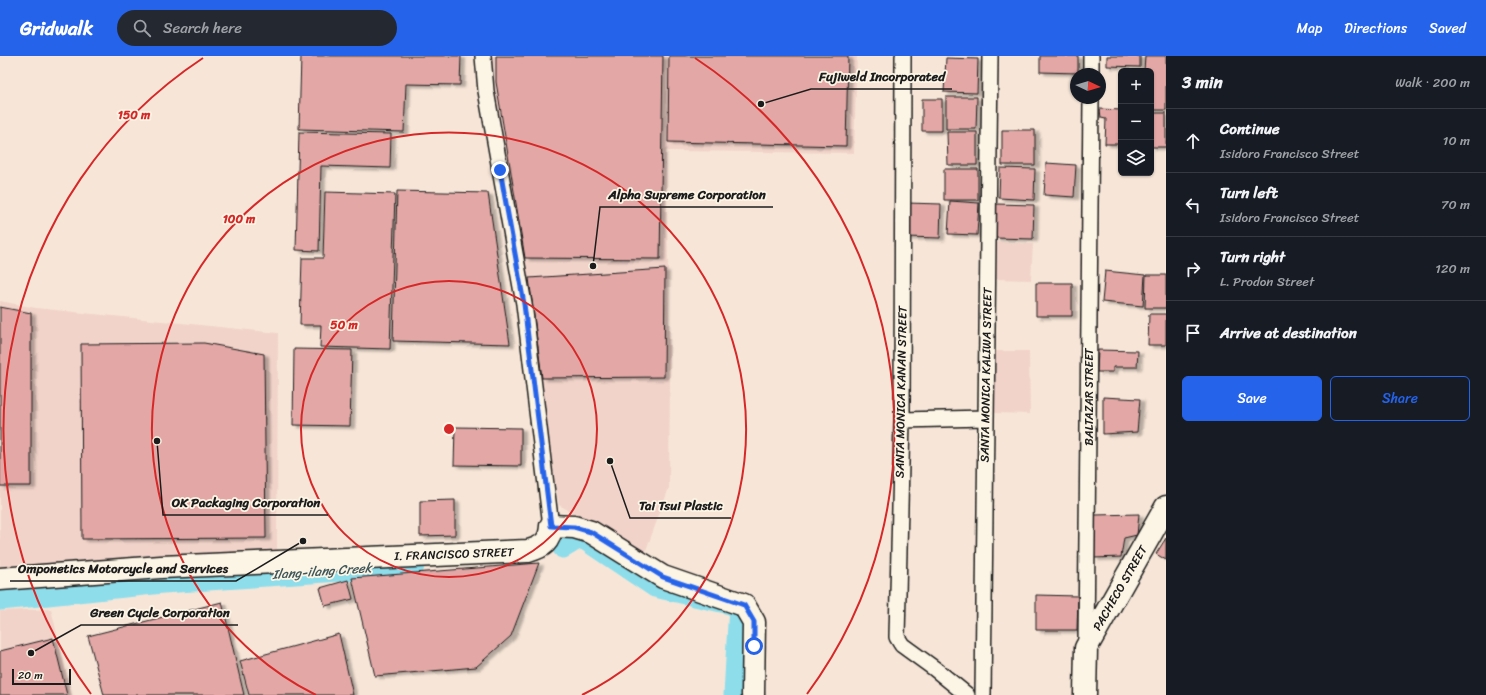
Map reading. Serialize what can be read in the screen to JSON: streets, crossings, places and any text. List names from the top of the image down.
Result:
{
  "streets": {
    "street": [
      "SANTA MONICA KALIWA STREET",
      "SANTA MONICA KANAN STREET",
      "BALTAZAR STREET",
      "I. FRANCISCO STREET",
      "PACHECO STREET"
    ]
  },
  "crossings": [
    ["BALTAZAR STREET", "PACHECO STREET"]
  ],
  "water": ["Ilang-ilang Creek"],
  "places": [
    "Fujiweld Incorporated",
    "Alpha Supreme Corporation",
    "OK Packaging Corporation",
    "Tai Tsui Plastic",
    "Omponetics Motorcycle and Services",
    "Green Cycle Corporation"
  ],
  "scale_bar": "20 m",
  "north": "right",
  "page": {
    "header": "Gridwalk",
    "search": "Search here",
    "nav": ["Map", "Directions", "Saved"],
    "heading": ["3 min", "Walk · 200 m"],
    "map_buttons": ["+", "−"],
    "list": [
      ["Continue", "Isidoro Francisco Street", "10 m"],
      ["Turn left", "Isidoro Francisco Street", "70 m"],
      ["Turn right", "L. Prodon Street", "120 m"],
      "Arrive at destination"
    ],
    "buttons": ["Save", "Share"],
    "scale": "20 m"
  },
  "rings": ["150 m", "100 m", "50 m"]
}
